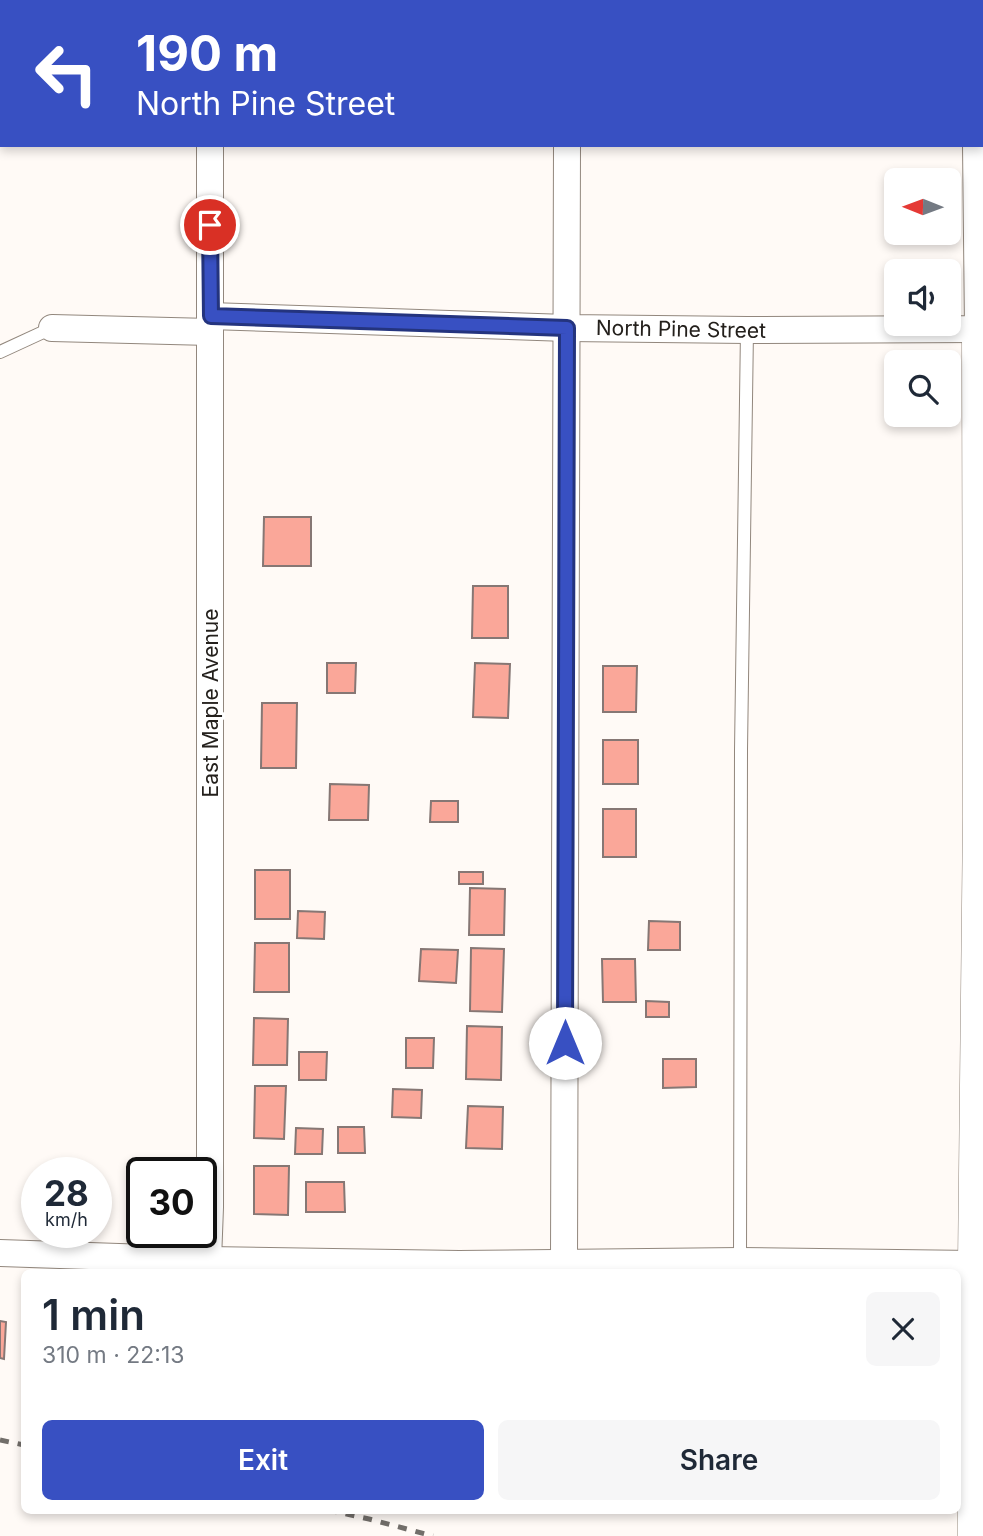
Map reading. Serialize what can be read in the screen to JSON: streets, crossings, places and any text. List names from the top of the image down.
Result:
{
  "streets": {
    "street": ["North Pine Street", "East Maple Avenue"]
  },
  "crossings": [
    ["North Pine Street", "East Maple Avenue"]
  ],
  "north": "left",
  "page": {
    "turn": ["190 m", "North Pine Street"],
    "speed": "28 km/h",
    "limit": "30",
    "heading": ["1 min", "310 m · 22:13"],
    "buttons": ["Exit", "Share"]
  }
}
